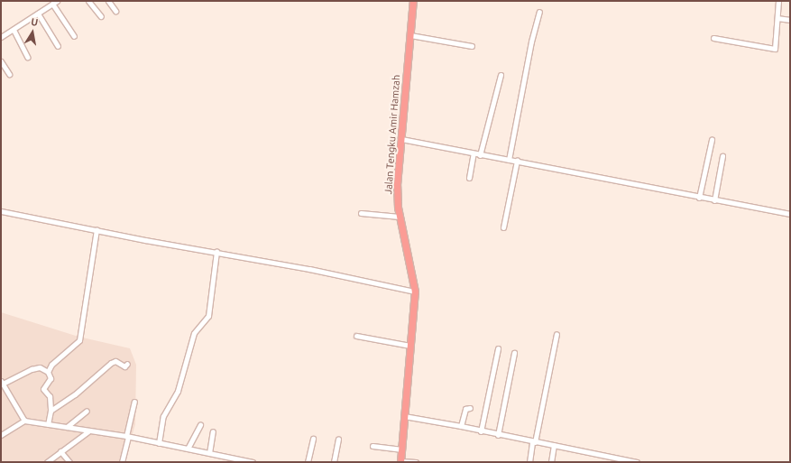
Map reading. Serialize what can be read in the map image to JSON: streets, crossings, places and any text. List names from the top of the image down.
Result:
{
  "streets": {
    "highway": ["Jalan Tengku Amir Hamzah"]
  },
  "north": "top"
}
